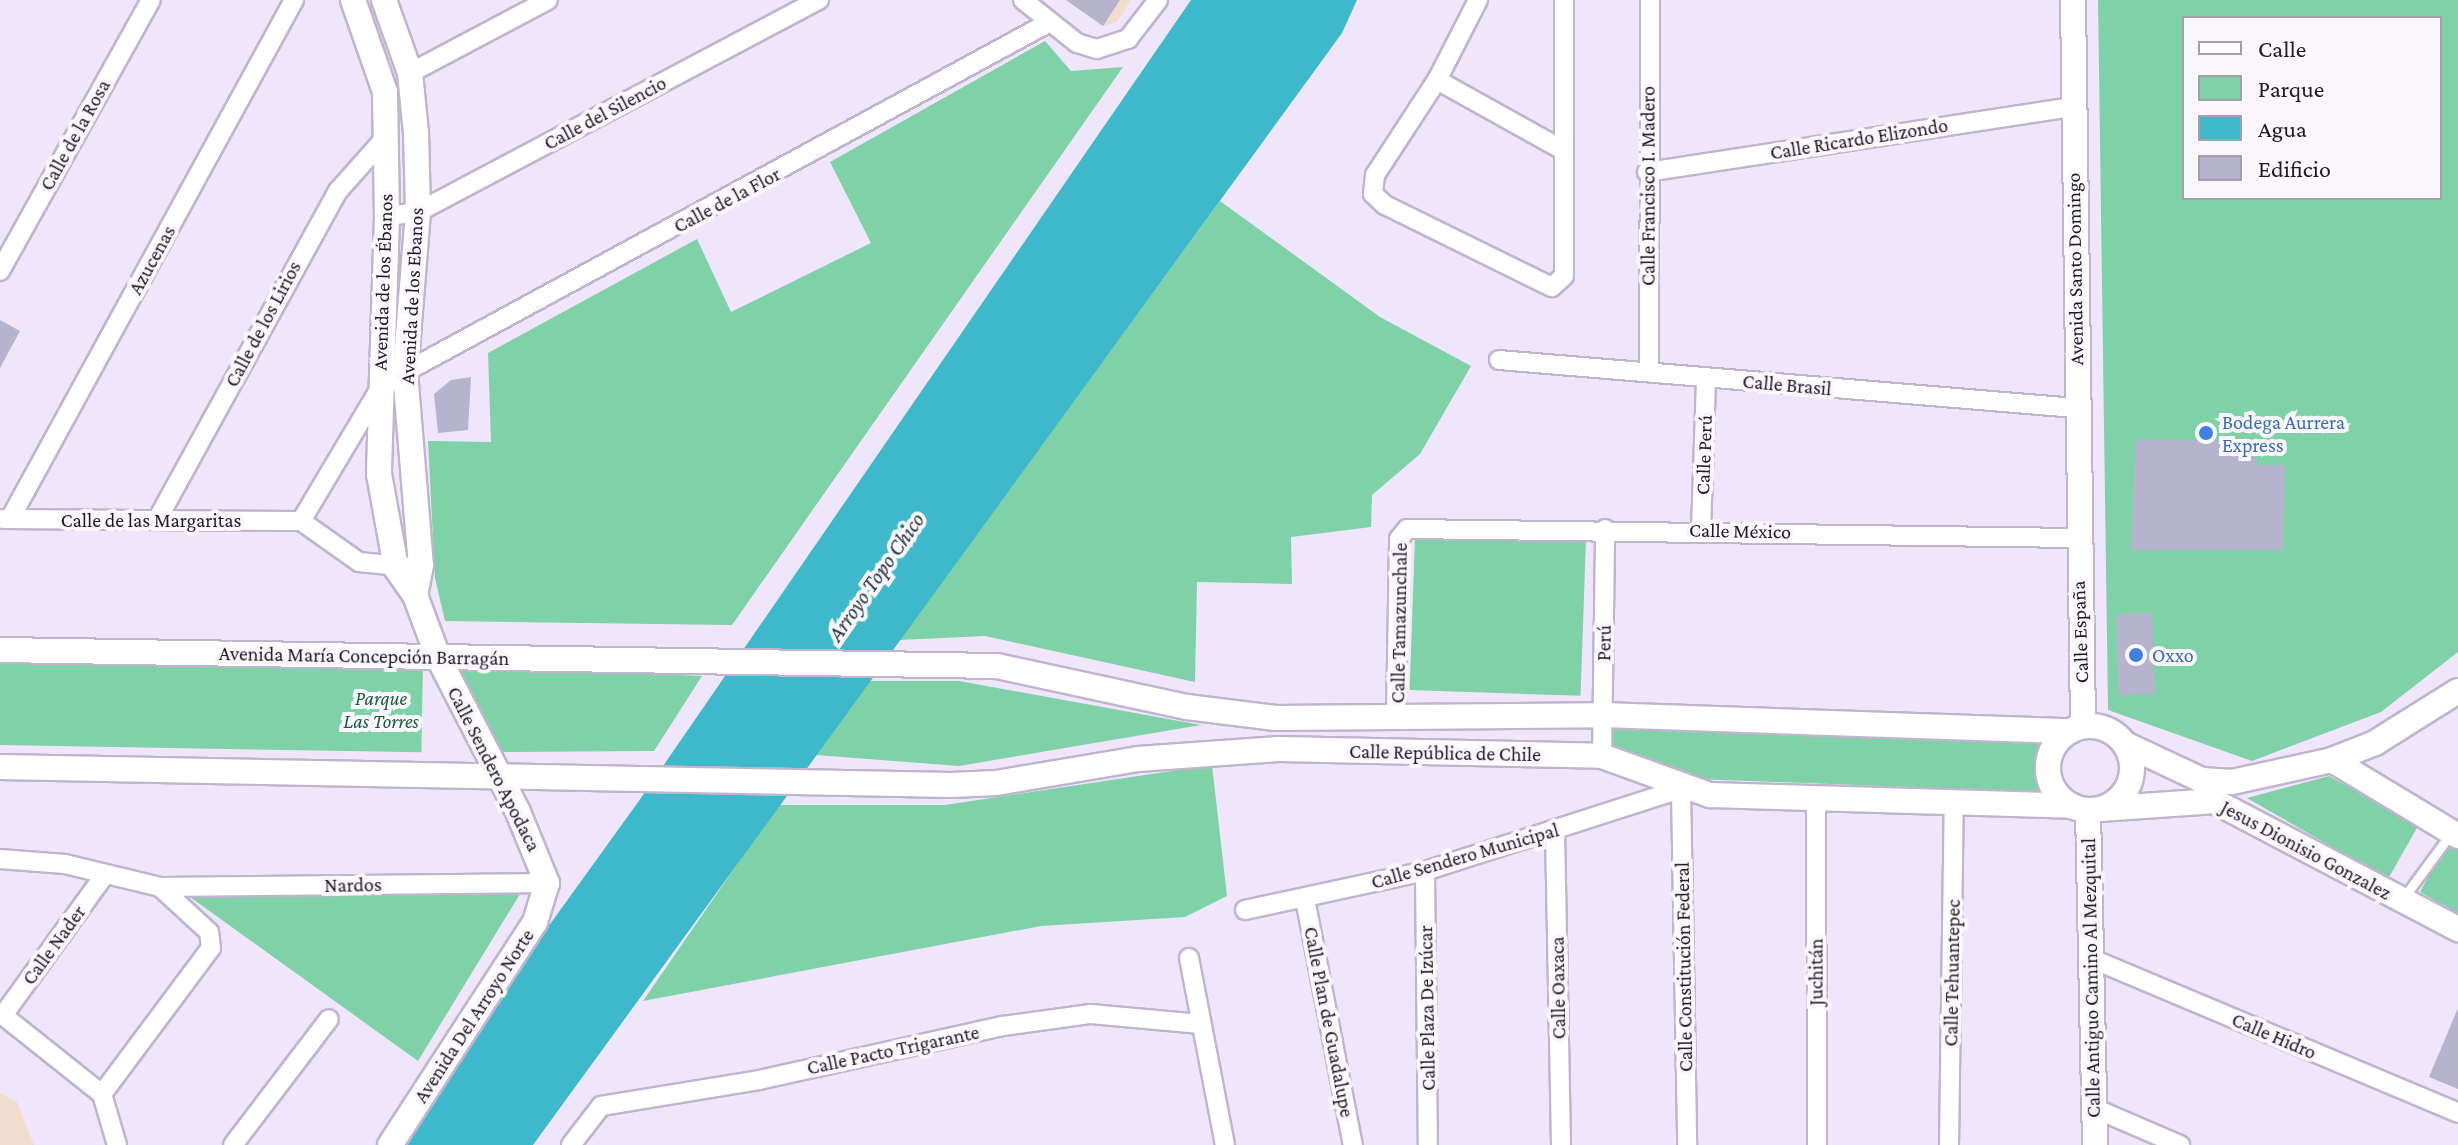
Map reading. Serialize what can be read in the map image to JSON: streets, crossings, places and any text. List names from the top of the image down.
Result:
{
  "streets": {
    "street": [
      "Calle del Silencio",
      "Calle de la Rosa",
      "Calle Ricardo Elizondo",
      "Calle Francisco I. Madero",
      "Calle de la Flor",
      "Azucenas",
      "Avenida Santo Domingo",
      "Avenida de los Ébanos",
      "Avenida de los Ebanos",
      "Calle de los Lirios",
      "Calle Brasil",
      "Calle Perú",
      "Calle de las Margaritas",
      "Calle México",
      "Calle Tamazunchale",
      "Calle España",
      "Perú",
      "Avenida María Concepción Barragán",
      "Calle República de Chile",
      "Calle Sendero Apodaca",
      "Jesus Dionisio Gonzalez",
      "Calle Sendero Municipal",
      "Nardos",
      "Calle Nader",
      "Calle Constitución Federal",
      "Juchitán",
      "Calle Tehuantepec",
      "Calle Antiguo Camino Al Mezquital",
      "Calle Oaxaca",
      "Calle Plaza De Izúcar",
      "Avenida Del Arroyo Norte",
      "Calle Plan de Guadalupe",
      "Calle Hidro",
      "Calle Pacto Trigarante"
    ]
  },
  "crossings": [
    ["Calle del Silencio", "Avenida de los Ébanos"],
    ["Calle del Silencio", "Avenida de los Ebanos"],
    ["Calle Ricardo Elizondo", "Calle Francisco I. Madero"],
    ["Calle Ricardo Elizondo", "Avenida Santo Domingo"],
    ["Calle Francisco I. Madero", "Calle Brasil"],
    ["Calle de la Flor", "Avenida de los Ebanos"],
    ["Azucenas", "Calle de las Margaritas"],
    ["Avenida Santo Domingo", "Calle Brasil"],
    ["Avenida Santo Domingo", "Calle México"],
    ["Avenida Santo Domingo", "Calle España"],
    ["Avenida de los Ébanos", "Avenida de los Ebanos"],
    ["Avenida de los Ébanos", "Calle de los Lirios"],
    ["Calle de los Lirios", "Calle de las Margaritas"],
    ["Calle Brasil", "Calle Perú"],
    ["Calle Perú", "Calle México"],
    ["Calle México", "Calle Tamazunchale"],
    ["Calle México", "Calle España"],
    ["Calle México", "Perú"],
    ["Calle Tamazunchale", "Calle República de Chile"],
    ["Calle España", "Calle República de Chile"],
    ["Calle España", "Jesus Dionisio Gonzalez"],
    ["Calle España", "Calle Antiguo Camino Al Mezquital"],
    ["Perú", "Calle República de Chile"],
    ["Avenida María Concepción Barragán", "Calle República de Chile"],
    ["Avenida María Concepción Barragán", "Calle Sendero Apodaca"],
    ["Calle República de Chile", "Calle Sendero Apodaca"],
    ["Calle República de Chile", "Jesus Dionisio Gonzalez"],
    ["Calle República de Chile", "Calle Sendero Municipal"],
    ["Calle República de Chile", "Calle Constitución Federal"],
    ["Calle República de Chile", "Juchitán"],
    ["Calle República de Chile", "Calle Tehuantepec"],
    ["Calle República de Chile", "Calle Antiguo Camino Al Mezquital"],
    ["Calle Sendero Apodaca", "Nardos"],
    ["Calle Sendero Apodaca", "Avenida Del Arroyo Norte"],
    ["Jesus Dionisio Gonzalez", "Calle Antiguo Camino Al Mezquital"],
    ["Calle Sendero Municipal", "Calle Constitución Federal"],
    ["Calle Sendero Municipal", "Calle Oaxaca"],
    ["Calle Sendero Municipal", "Calle Plaza De Izúcar"],
    ["Calle Sendero Municipal", "Calle Plan de Guadalupe"],
    ["Nardos", "Calle Nader"],
    ["Nardos", "Avenida Del Arroyo Norte"],
    ["Calle Antiguo Camino Al Mezquital", "Calle Hidro"]
  ],
  "water": ["Arroyo Topo Chico"],
  "parks": ["Parque Las Torres"],
  "places": ["Bodega Aurrera Express", "Oxxo"],
  "legend": [
    "Calle",
    "Parque",
    "Agua",
    "Edificio"
  ]
}
